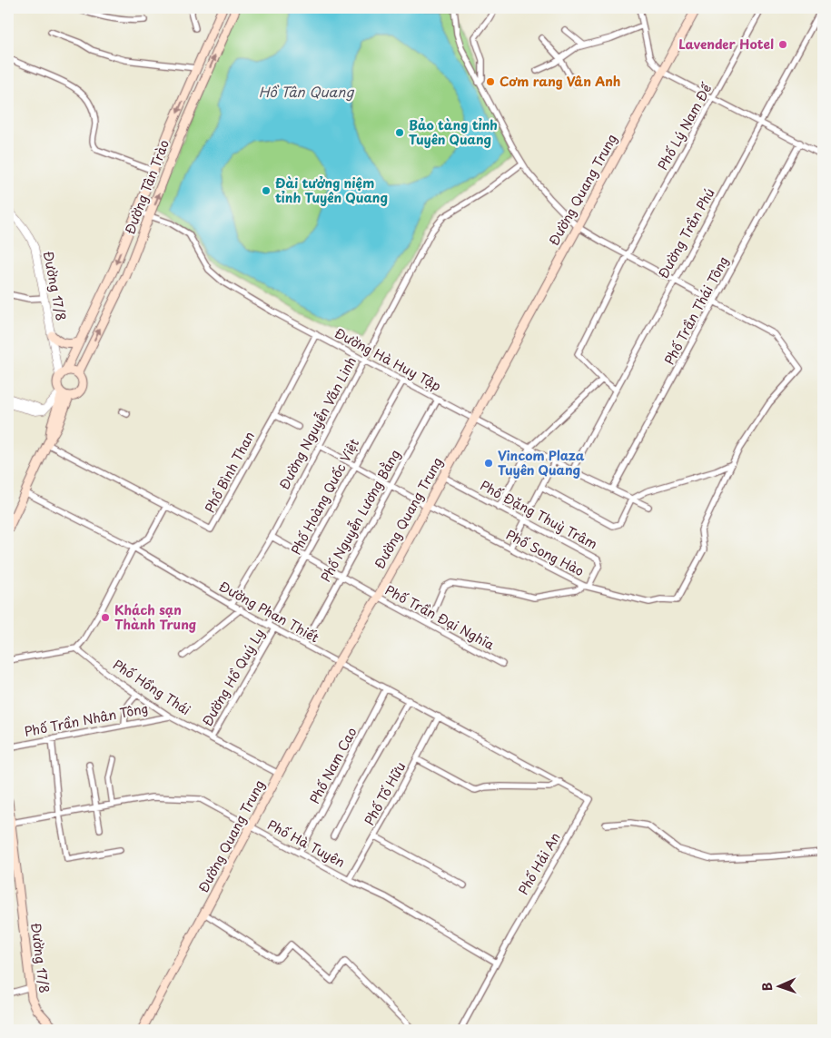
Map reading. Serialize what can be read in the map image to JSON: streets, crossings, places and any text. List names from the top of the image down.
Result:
{
  "streets": {
    "main road": ["Đường Tân Trào", "Đường Quang Trung", "Đường 17/8"],
    "street": [
      "Phố Lý Nam Đế",
      "Đường Trần Phú",
      "Phố Trần Thái Tông",
      "Đường Hà Huy Tập",
      "Đường Nguyễn Văn Linh",
      "Phố Bình Than",
      "Phố Hoàng Quốc Việt",
      "Phố Đặng Thuỳ Trâm",
      "Phố Nguyễn Lương Bằng",
      "Phố Song Hào",
      "Đường Phan Thiết",
      "Phố Trần Đại Nghĩa",
      "Đường Hồ Quý Ly",
      "Phố Hồng Thái",
      "Phố Trần Nhân Tông",
      "Phố Nam Cao",
      "Phố Tố Hữu",
      "Phố Hà Tuyên",
      "Phố Hải An"
    ]
  },
  "crossings": [
    ["Đường Tân Trào", "Đường 17/8"],
    ["Đường Tân Trào", "Đường Hà Huy Tập"],
    ["Đường Quang Trung", "Đường Hà Huy Tập"],
    ["Đường Quang Trung", "Phố Đặng Thuỳ Trâm"],
    ["Đường Quang Trung", "Phố Song Hào"],
    ["Đường Quang Trung", "Đường Phan Thiết"],
    ["Đường Quang Trung", "Phố Trần Đại Nghĩa"],
    ["Đường Quang Trung", "Phố Hồng Thái"],
    ["Đường Quang Trung", "Phố Hà Tuyên"],
    ["Đường Trần Phú", "Đường Hà Huy Tập"],
    ["Đường 17/8", "Phố Hà Tuyên"],
    ["Phố Trần Thái Tông", "Đường Hà Huy Tập"],
    ["Phố Trần Thái Tông", "Phố Song Hào"],
    ["Đường Hà Huy Tập", "Đường Nguyễn Văn Linh"],
    ["Đường Hà Huy Tập", "Phố Bình Than"],
    ["Đường Hà Huy Tập", "Phố Hoàng Quốc Việt"],
    ["Đường Hà Huy Tập", "Phố Nguyễn Lương Bằng"],
    ["Đường Nguyễn Văn Linh", "Phố Song Hào"],
    ["Đường Nguyễn Văn Linh", "Đường Phan Thiết"],
    ["Đường Nguyễn Văn Linh", "Phố Trần Đại Nghĩa"],
    ["Phố Hoàng Quốc Việt", "Phố Song Hào"],
    ["Phố Hoàng Quốc Việt", "Đường Phan Thiết"],
    ["Phố Hoàng Quốc Việt", "Phố Trần Đại Nghĩa"],
    ["Phố Đặng Thuỳ Trâm", "Phố Song Hào"],
    ["Phố Nguyễn Lương Bằng", "Phố Song Hào"],
    ["Phố Nguyễn Lương Bằng", "Đường Phan Thiết"],
    ["Phố Nguyễn Lương Bằng", "Phố Trần Đại Nghĩa"],
    ["Đường Phan Thiết", "Đường Hồ Quý Ly"],
    ["Đường Phan Thiết", "Phố Nam Cao"],
    ["Đường Phan Thiết", "Phố Tố Hữu"],
    ["Đường Phan Thiết", "Phố Hải An"],
    ["Đường Hồ Quý Ly", "Phố Hồng Thái"],
    ["Phố Hồng Thái", "Phố Trần Nhân Tông"],
    ["Phố Nam Cao", "Phố Hà Tuyên"],
    ["Phố Tố Hữu", "Phố Hà Tuyên"],
    ["Phố Hà Tuyên", "Phố Hải An"]
  ],
  "water": ["Hồ Tân Quang"],
  "places": [
    "Lavender Hotel",
    "Cơm rang Vân Anh",
    "Bảo tàng tỉnh Tuyên Quang",
    "Đài tưởng niệm tỉnh Tuyên Quang",
    "Vincom Plaza Tuyên Quang",
    "Khách sạn Thành Trung"
  ],
  "north": "left"
}
